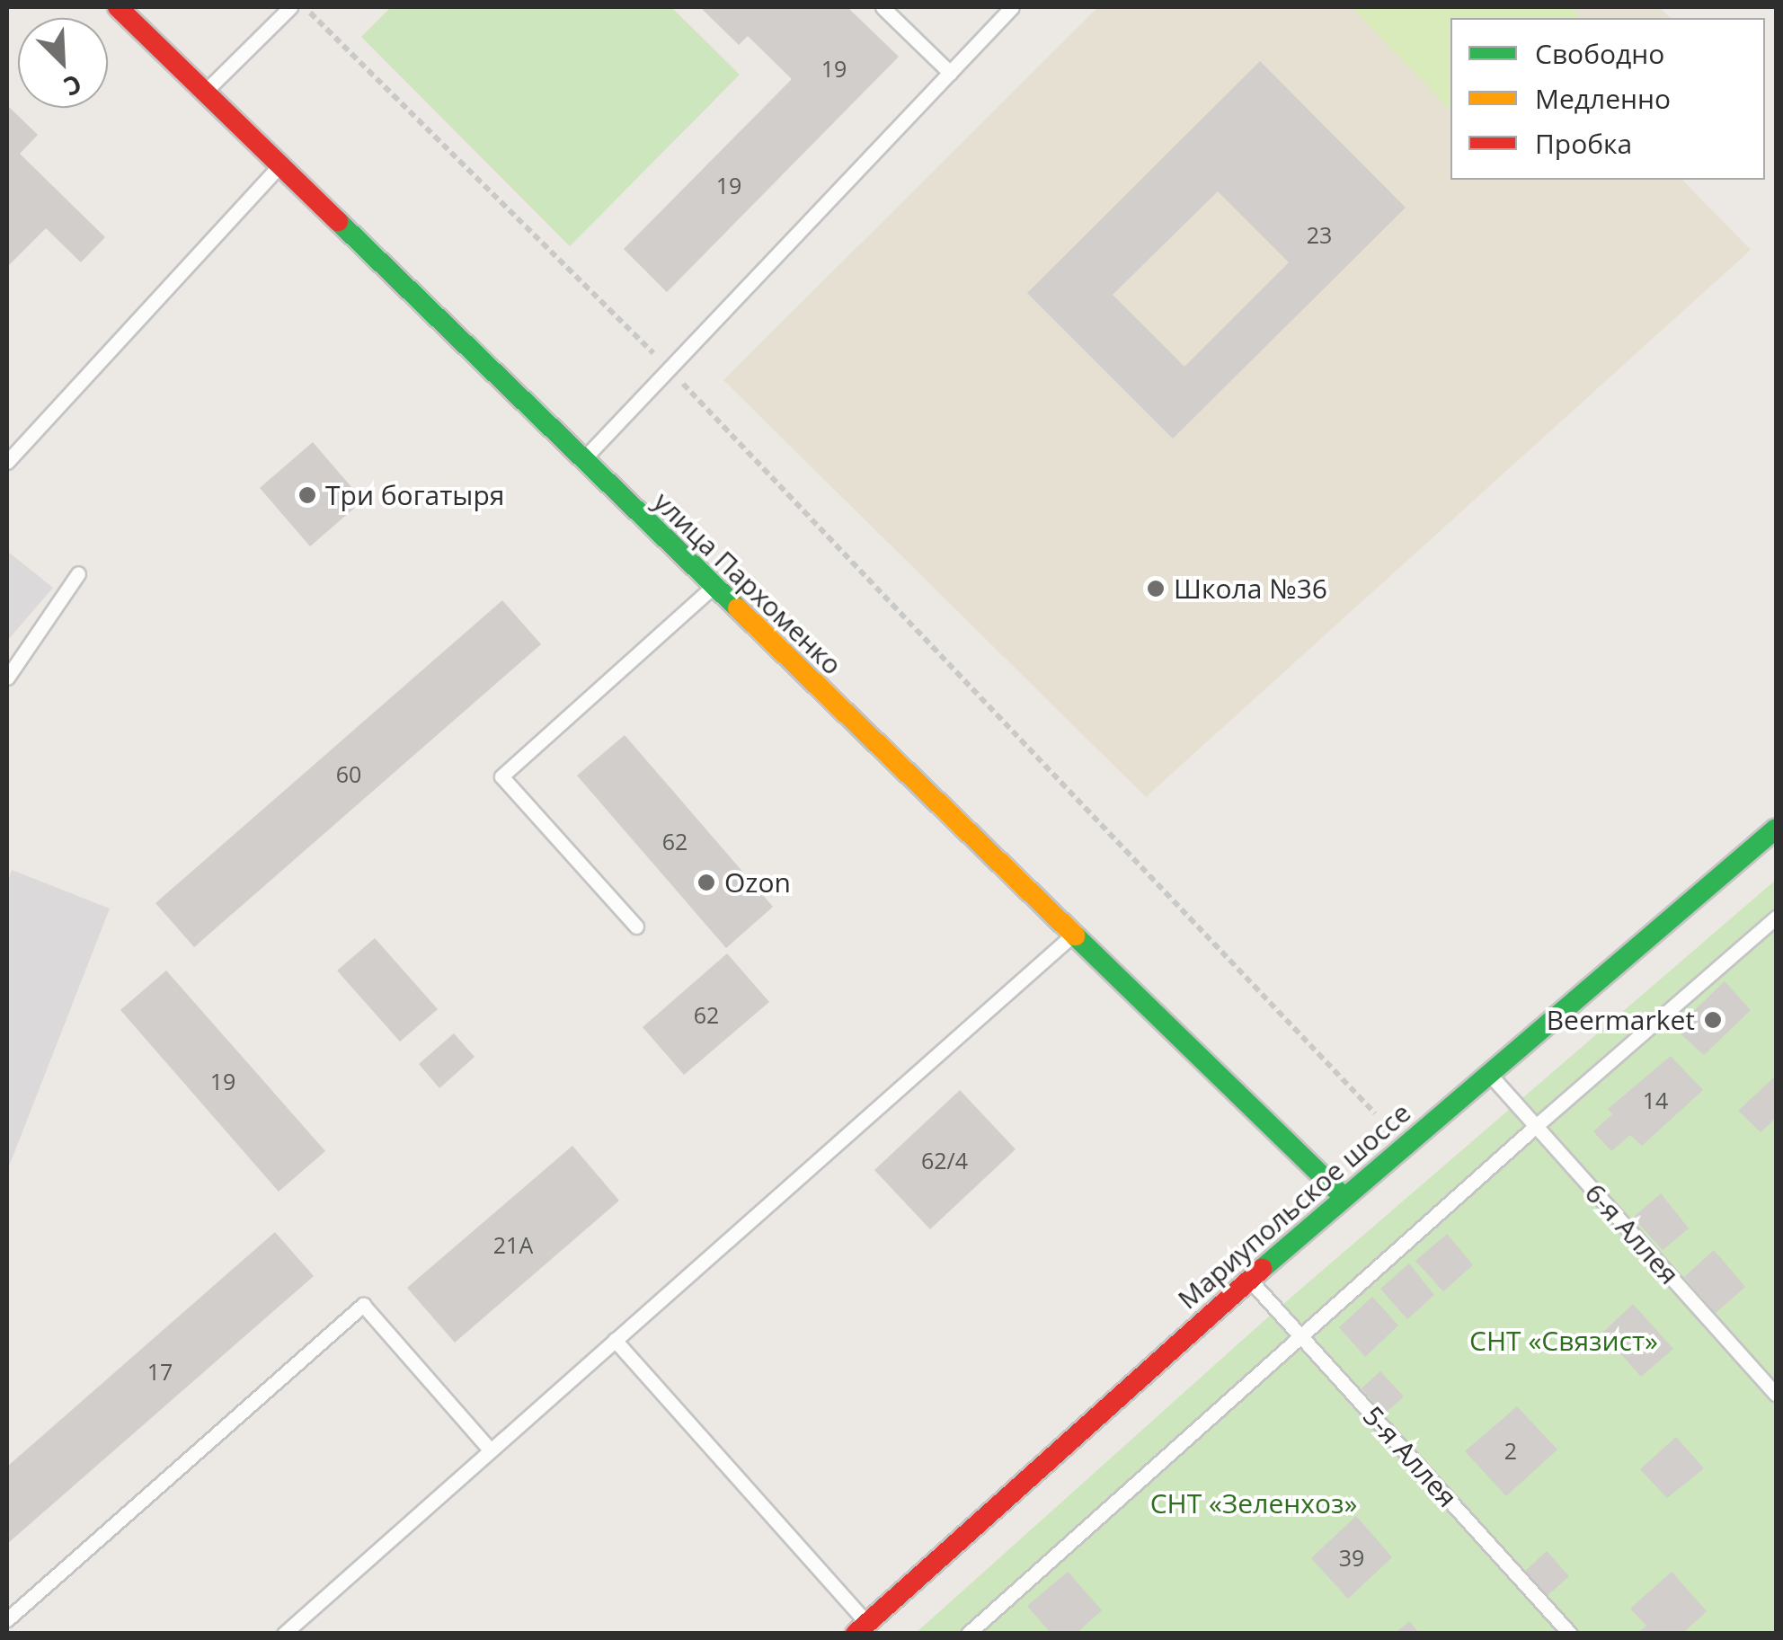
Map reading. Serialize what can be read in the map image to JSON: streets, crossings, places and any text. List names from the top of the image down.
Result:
{
  "streets": {
    "street": ["улица Пархоменко", "Мариупольское шоссе"],
    "lane": ["6-я Аллея", "5-я Аллея"]
  },
  "crossings": [
    ["улица Пархоменко", "Мариупольское шоссе"],
    ["Мариупольское шоссе", "6-я Аллея"],
    ["Мариупольское шоссе", "5-я Аллея"]
  ],
  "parks": ["СНТ «Связист»", "СНТ «Зеленхоз»"],
  "places": [
    "Три богатыря",
    "Школа №36",
    "Ozon",
    "Beermarket"
  ],
  "house_numbers": [
    "19",
    "19",
    "23",
    "60",
    "62",
    "62",
    "19",
    "14",
    "62/4",
    "21А",
    "17",
    "2",
    "39"
  ],
  "legend": ["Свободно", "Медленно", "Пробка"],
  "north": "bottom right"
}
